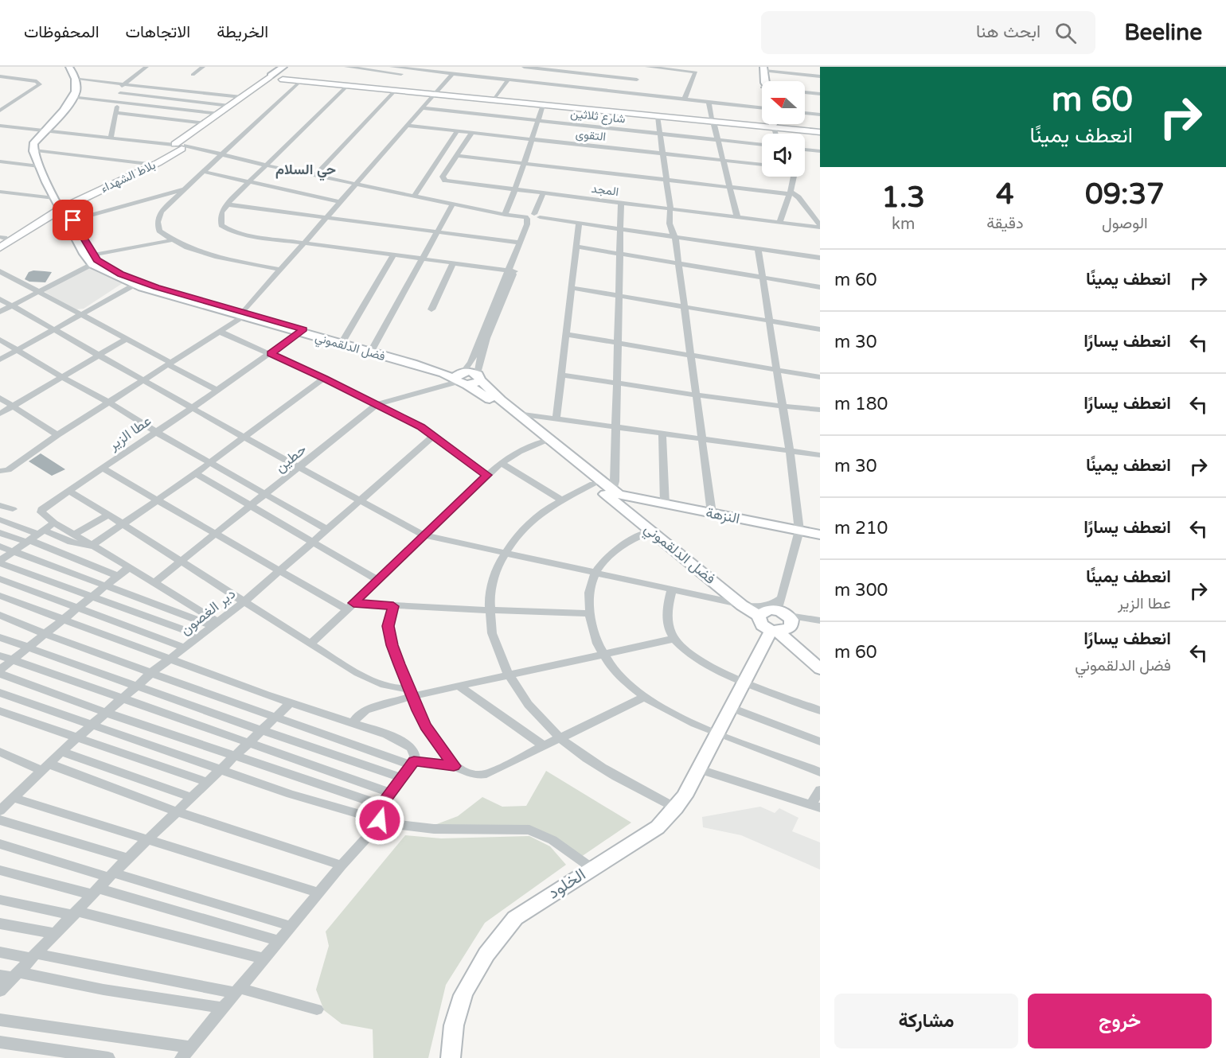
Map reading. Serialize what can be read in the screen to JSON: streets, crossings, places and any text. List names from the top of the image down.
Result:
{
  "streets": {
    "main road": [
      "بلاط الشهداء",
      "فضل الدلقموني",
      "النزهة",
      "الخلود"
    ],
    "street": [
      "شارع ثلاثين",
      "التقوى",
      "المجد",
      "عطا الزير",
      "حطين",
      "دير الغصون"
    ]
  },
  "crossings": [
    ["التقوى", "المجد"],
    ["فضل الدلقموني", "عطا الزير"],
    ["فضل الدلقموني", "حطين"],
    ["فضل الدلقموني", "النزهة"],
    ["فضل الدلقموني", "الخلود"]
  ],
  "districts": ["حي السلام"],
  "north": "left",
  "page": {
    "header": "Beeline",
    "search": "ابحث هنا",
    "nav": ["الخريطة", "الاتجاهات", "المحفوظات"],
    "turn": ["60 m", "انعطف يمينًا"],
    "eta": [
      "09:37",
      "الوصول",
      "4",
      "دقيقة",
      "1.3",
      "km"
    ],
    "list": [
      {
        "name": "انعطف يمينًا",
        "value": "60 m"
      },
      {
        "name": "انعطف يسارًا",
        "value": "30 m"
      },
      {
        "name": "انعطف يسارًا",
        "value": "180 m"
      },
      {
        "name": "انعطف يمينًا",
        "value": "30 m"
      },
      {
        "name": "انعطف يسارًا",
        "value": "210 m"
      },
      {
        "name": "انعطف يمينًا",
        "note": "عطا الزير",
        "value": "300 m"
      },
      {
        "name": "انعطف يسارًا",
        "note": "فضل الدلقموني",
        "value": "60 m"
      }
    ],
    "buttons": ["خروج", "مشاركة"]
  }
}
